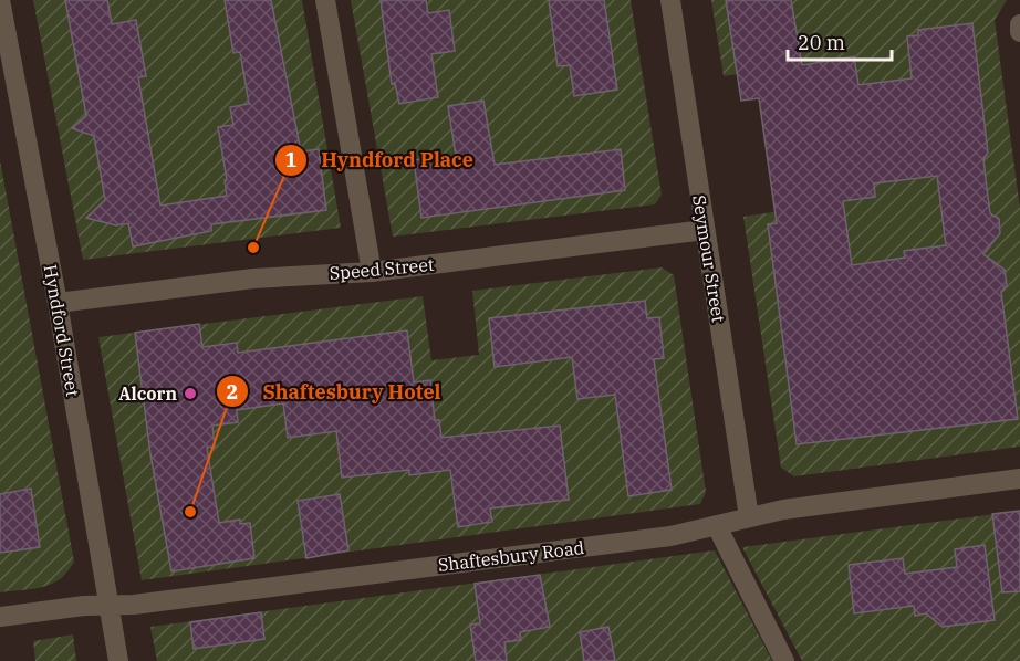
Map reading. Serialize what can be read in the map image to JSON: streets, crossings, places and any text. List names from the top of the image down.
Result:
{
  "streets": {
    "street": [
      "Seymour Street",
      "Speed Street",
      "Hyndford Street",
      "Shaftesbury Road"
    ]
  },
  "crossings": [
    ["Seymour Street", "Speed Street"],
    ["Seymour Street", "Shaftesbury Road"],
    ["Speed Street", "Hyndford Street"],
    ["Hyndford Street", "Shaftesbury Road"]
  ],
  "places": ["Hyndford Place", "Alcorn", "Shaftesbury Hotel"],
  "scale_bar": "20 m"
}
